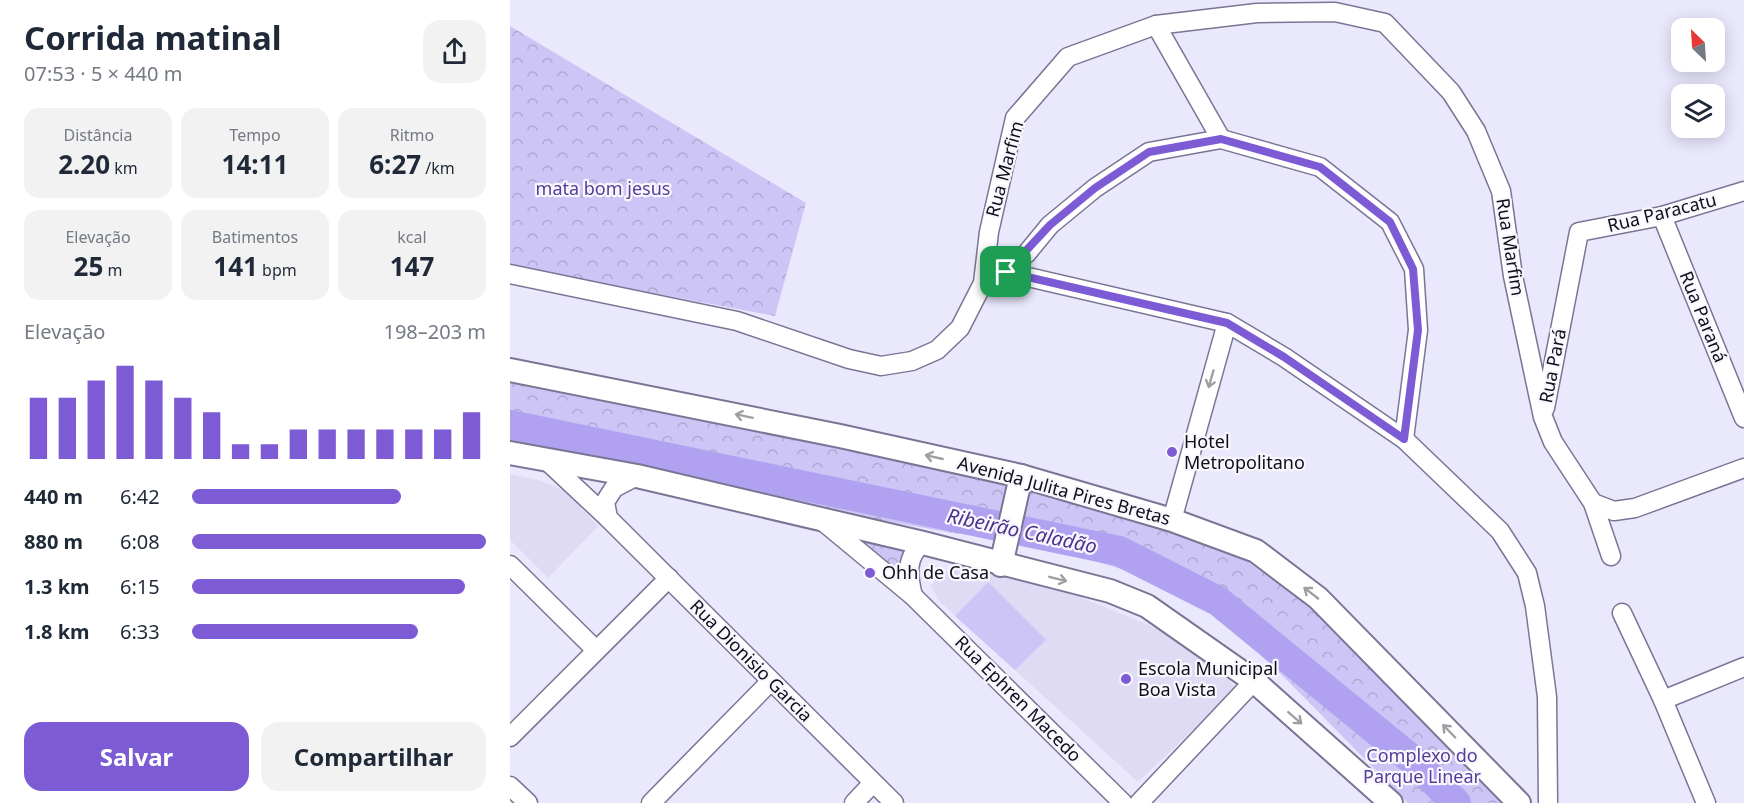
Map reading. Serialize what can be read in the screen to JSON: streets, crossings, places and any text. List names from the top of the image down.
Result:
{
  "streets": {
    "main road": ["Avenida Julita Pires Bretas"],
    "street": [
      "Rua Marfim",
      "Rua Paracatu",
      "Rua Paraná",
      "Rua Pará",
      "Rua Dionisio Garcia",
      "Rua Ephren Macedo"
    ]
  },
  "crossings": [
    ["Rua Marfim", "Rua Pará"],
    ["Rua Paracatu", "Rua Paraná"],
    ["Rua Paracatu", "Rua Pará"]
  ],
  "water": ["Ribeirão Caladão"],
  "parks": ["mata bom jesus", "Complexo do Parque Linear"],
  "places": ["Hotel Metropolitano", "Ohh de Casa", "Escola Municipal Boa Vista"],
  "north": "top left",
  "page": {
    "heading": ["Corrida matinal", "07:53 · 5 × 440 m"],
    "stats": [
      ["Distância", "2.20 km"],
      ["Tempo", "14:11"],
      ["Ritmo", "6:27 /km"],
      ["Elevação", "25 m"],
      ["Batimentos", "141 bpm"],
      ["kcal", "147"]
    ],
    "chart": ["Elevação", "198–203 m"],
    "list": [
      {
        "name": "440 m",
        "note": "6:42"
      },
      {
        "name": "880 m",
        "note": "6:08"
      },
      {
        "name": "1.3 km",
        "note": "6:15"
      },
      {
        "name": "1.8 km",
        "note": "6:33"
      }
    ],
    "buttons": ["Salvar", "Compartilhar"]
  }
}
